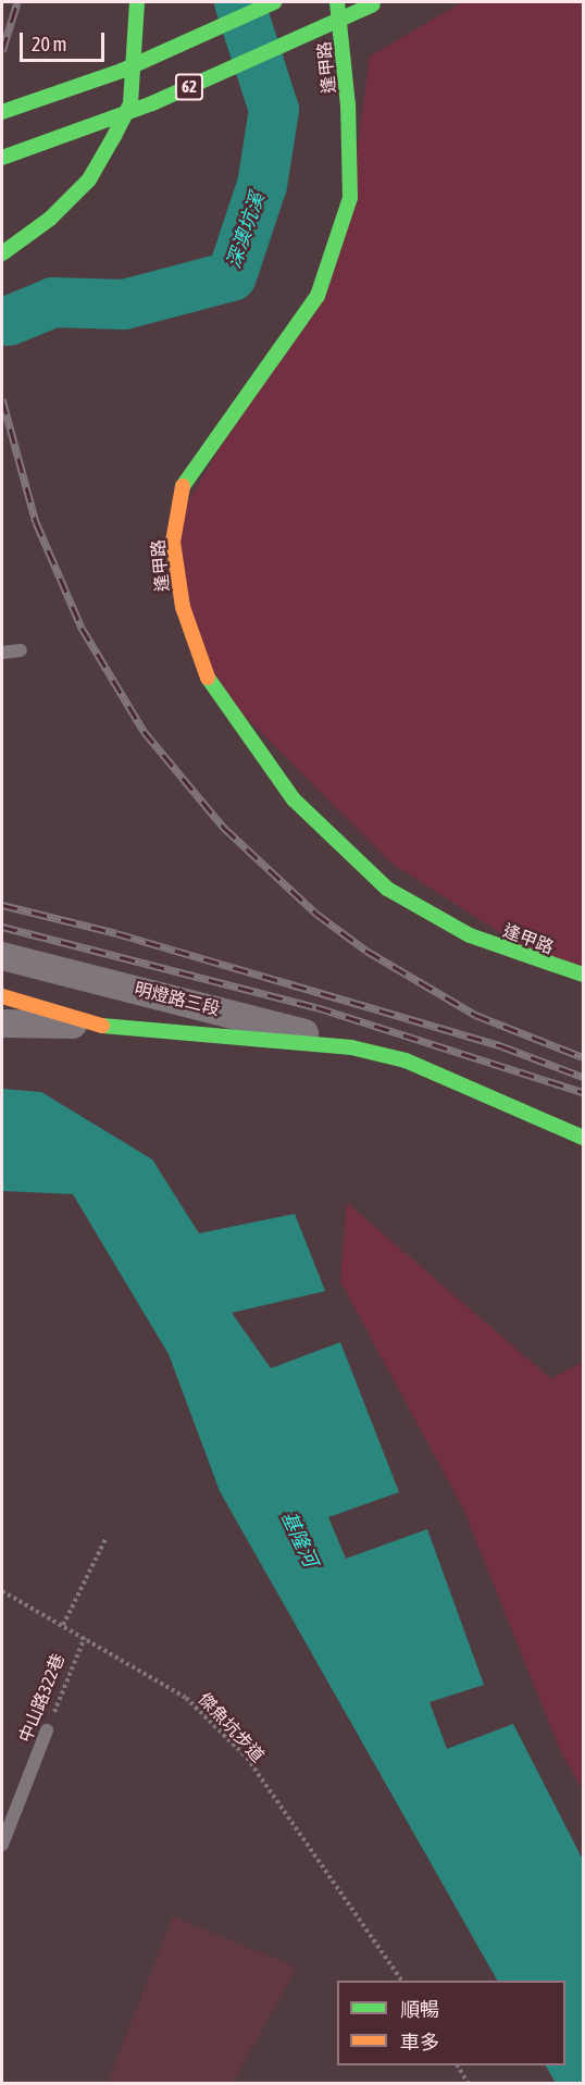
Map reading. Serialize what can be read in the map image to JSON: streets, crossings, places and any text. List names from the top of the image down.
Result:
{
  "streets": {
    "main road": ["逢甲路", "62", "明燈路三段"],
    "lane": ["中山路322巷"],
    "path": ["傑魚坑步道"]
  },
  "crossings": [
    ["中山路322巷", "傑魚坑步道"]
  ],
  "water": ["深澳坑溪", "基隆河"],
  "legend": ["順暢", "車多"],
  "scale_bar": "20 m"
}
